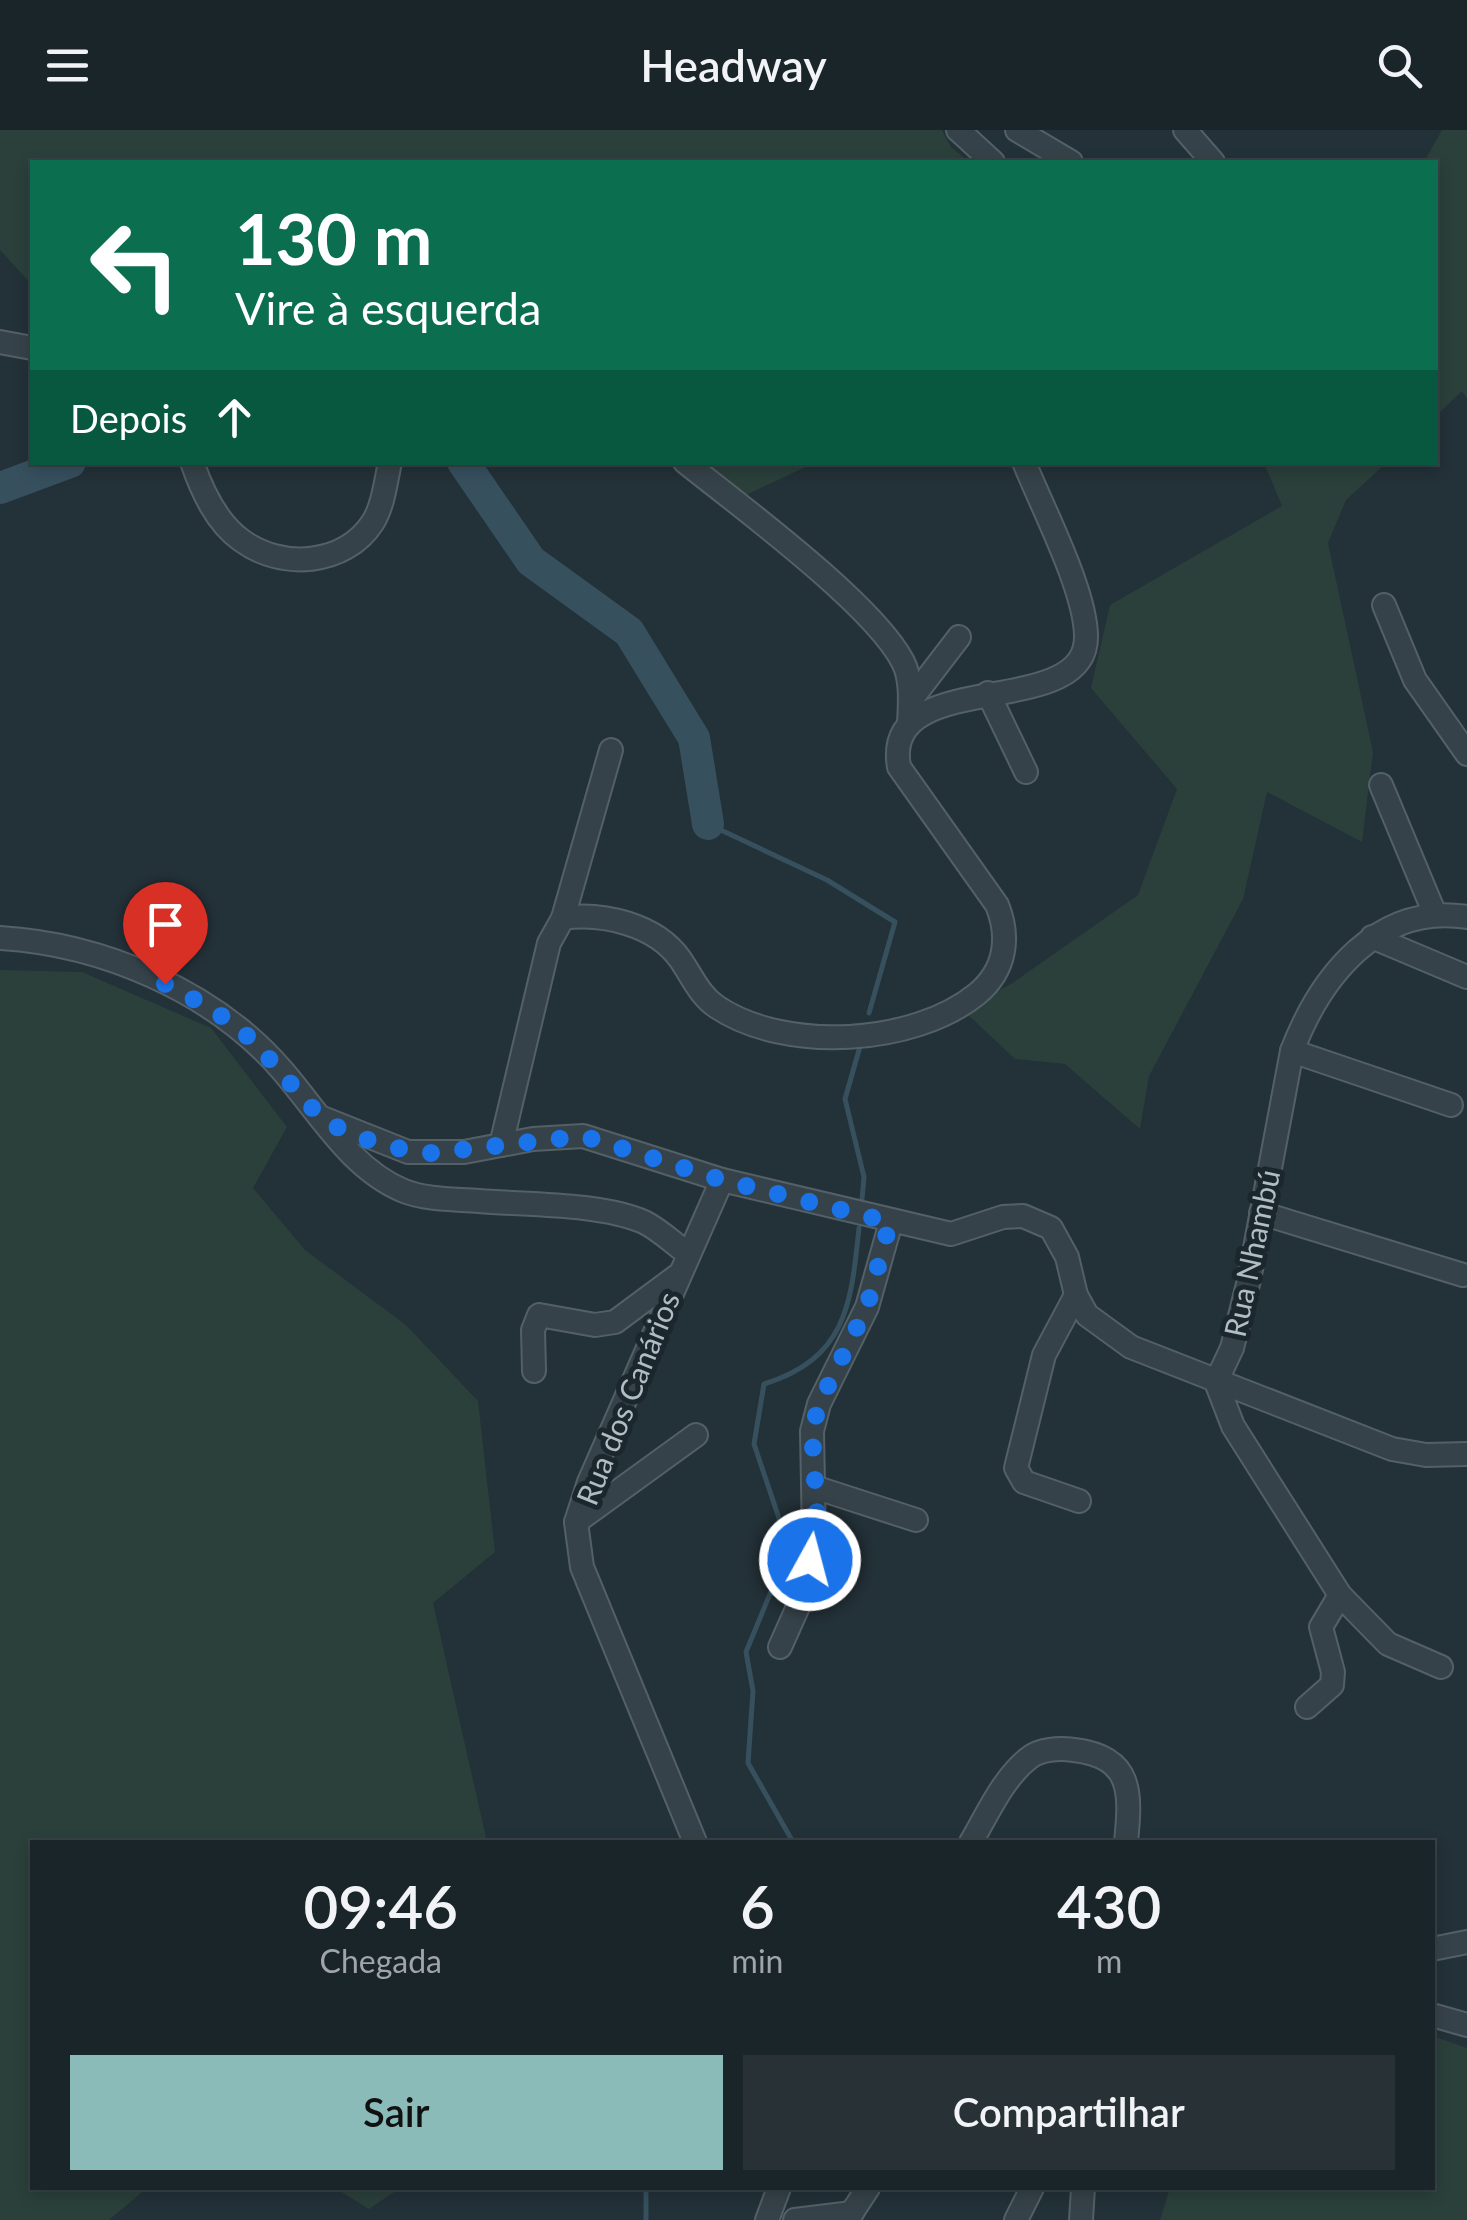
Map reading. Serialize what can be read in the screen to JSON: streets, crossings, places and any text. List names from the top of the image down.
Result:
{
  "streets": {
    "street": ["Rua Nhambú", "Rua dos Canários"]
  },
  "page": {
    "header": "Headway",
    "turn": ["130 m", "Vire à esquerda"],
    "then": "Depois",
    "eta": [
      "09:46",
      "Chegada",
      "6",
      "min",
      "430",
      "m"
    ],
    "buttons": ["Sair", "Compartilhar"]
  }
}
